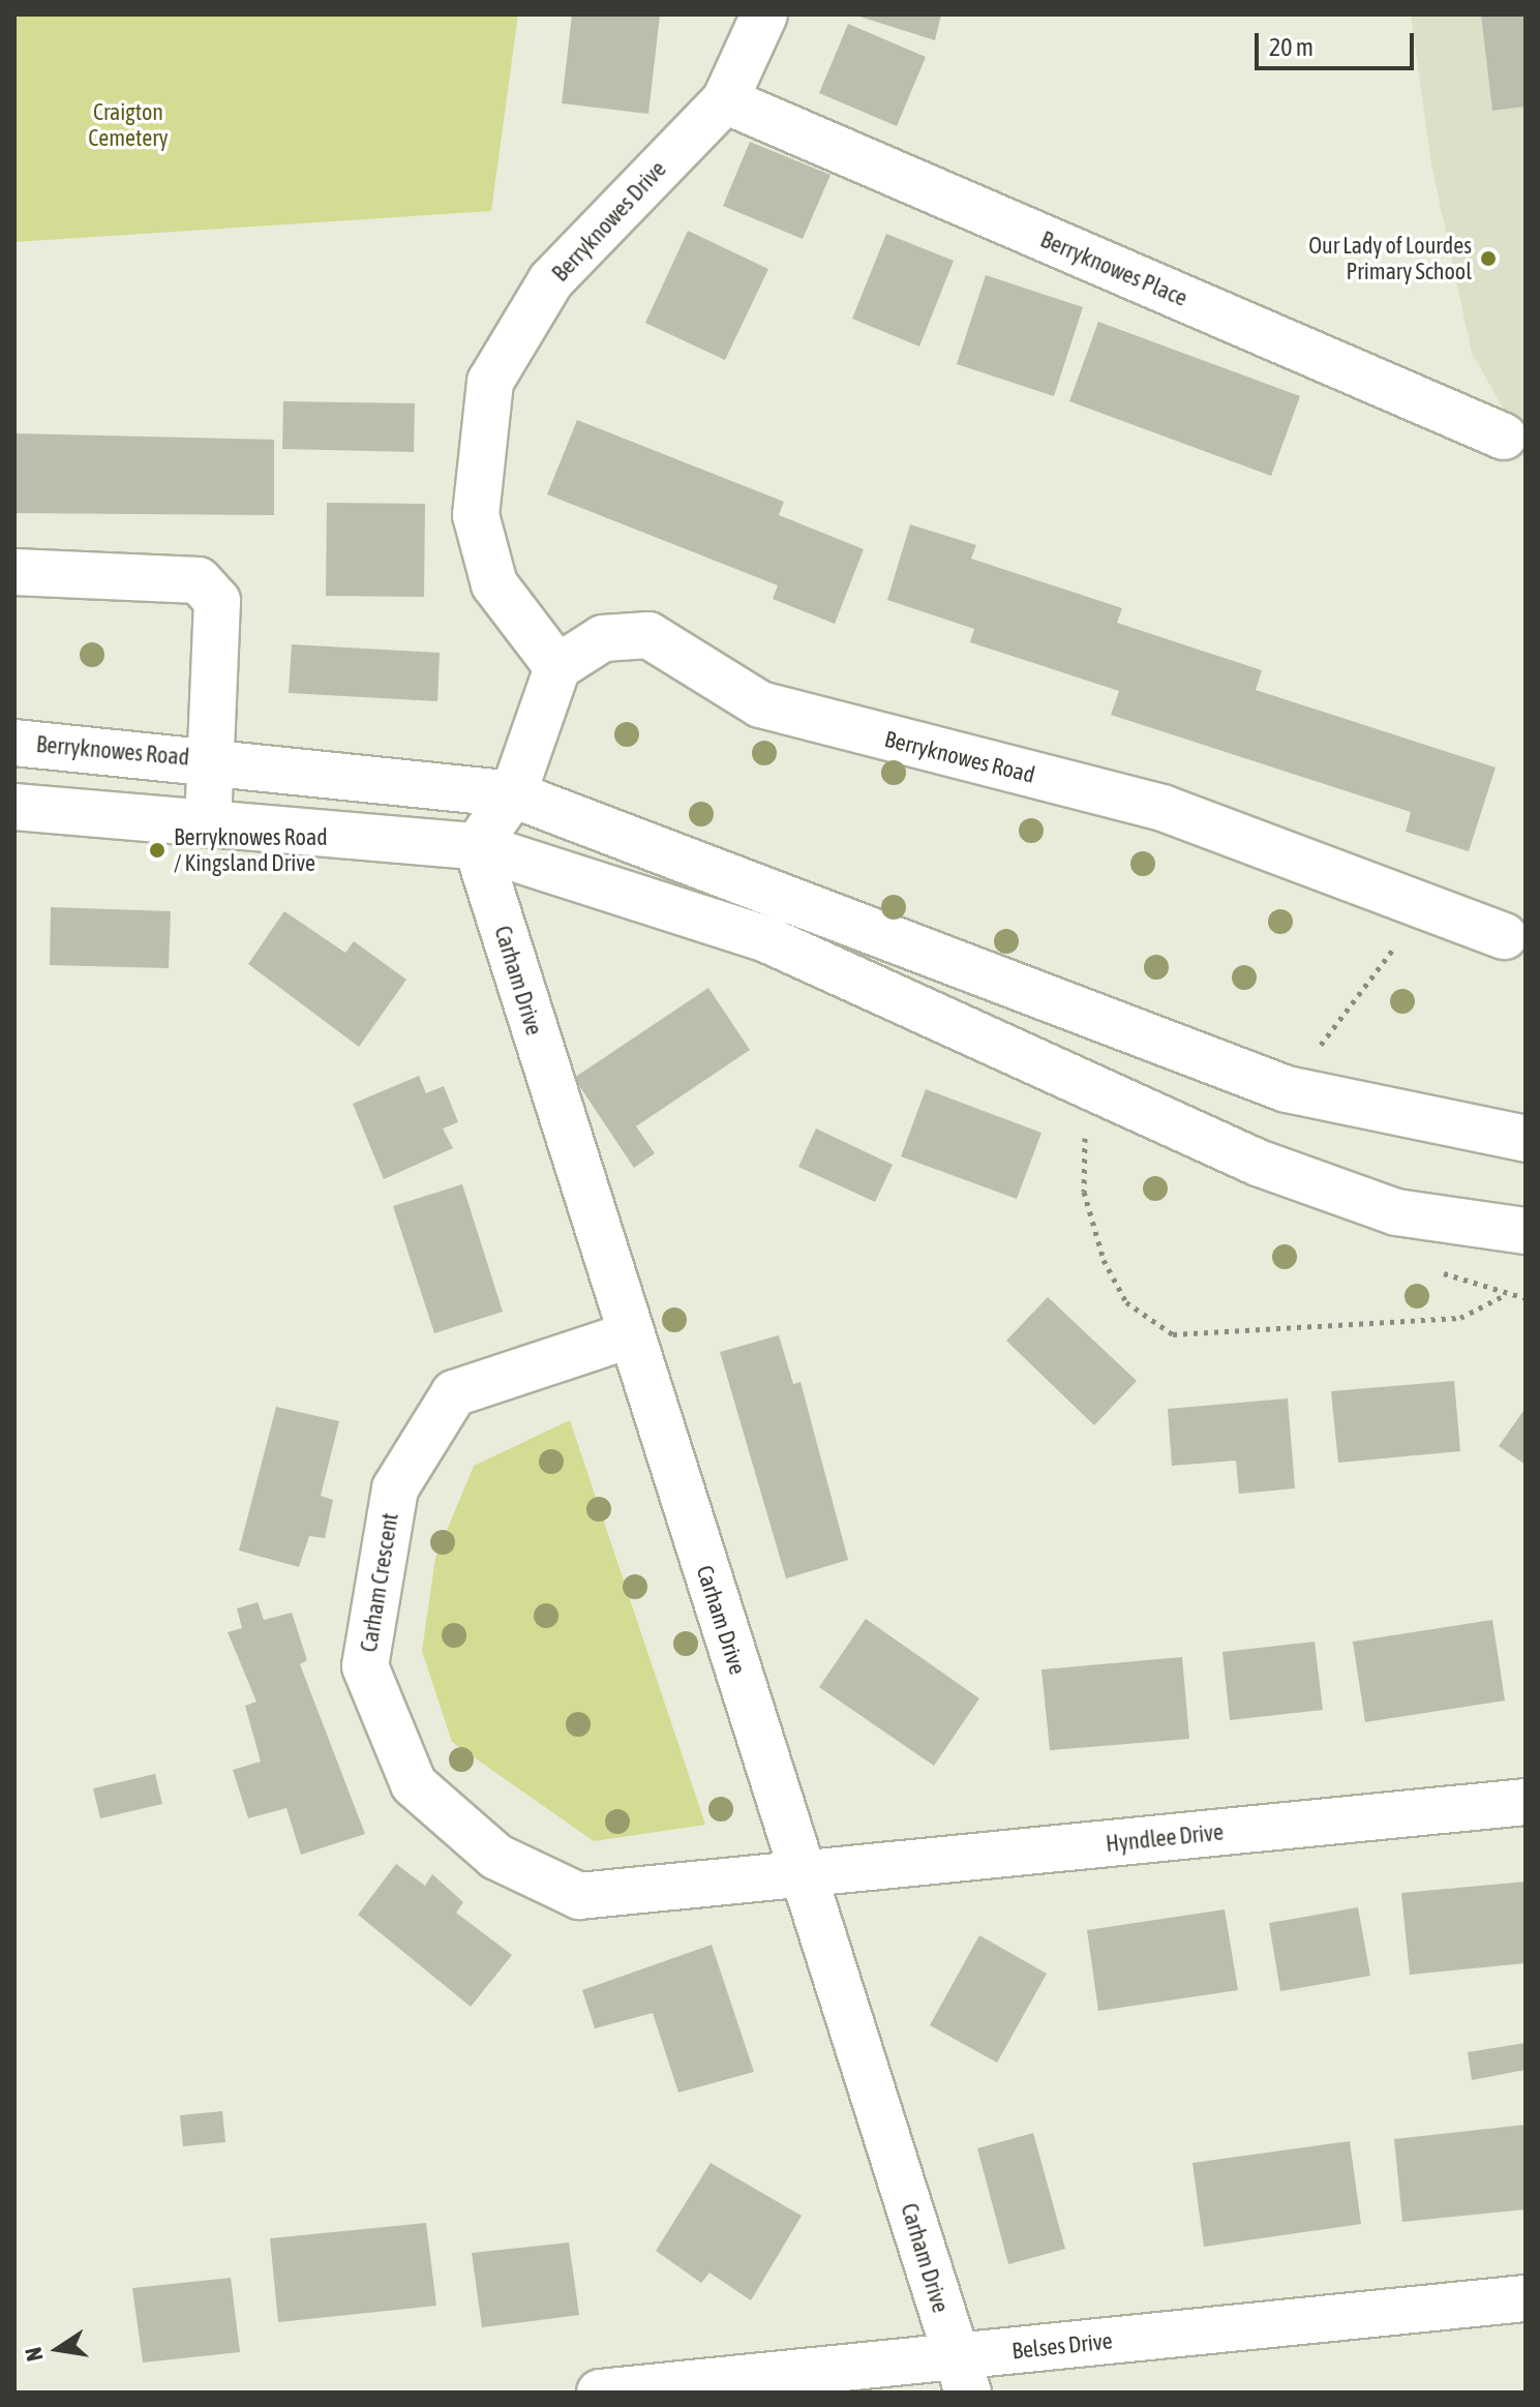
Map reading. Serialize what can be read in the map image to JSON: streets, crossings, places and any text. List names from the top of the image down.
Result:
{
  "streets": {
    "street": [
      "Berryknowes Drive",
      "Berryknowes Place",
      "Berryknowes Road",
      "Carham Drive",
      "Carham Crescent",
      "Hyndlee Drive",
      "Belses Drive"
    ]
  },
  "crossings": [
    ["Berryknowes Drive", "Berryknowes Place"],
    ["Berryknowes Drive", "Berryknowes Road"],
    ["Carham Drive", "Carham Crescent"],
    ["Carham Drive", "Hyndlee Drive"],
    ["Carham Drive", "Belses Drive"],
    ["Carham Crescent", "Hyndlee Drive"]
  ],
  "parks": ["Craigton Cemetery"],
  "places": ["Our Lady of Lourdes Primary School", "Berryknowes Road / Kingsland Drive"],
  "scale_bar": "20 m",
  "north": "left"
}
